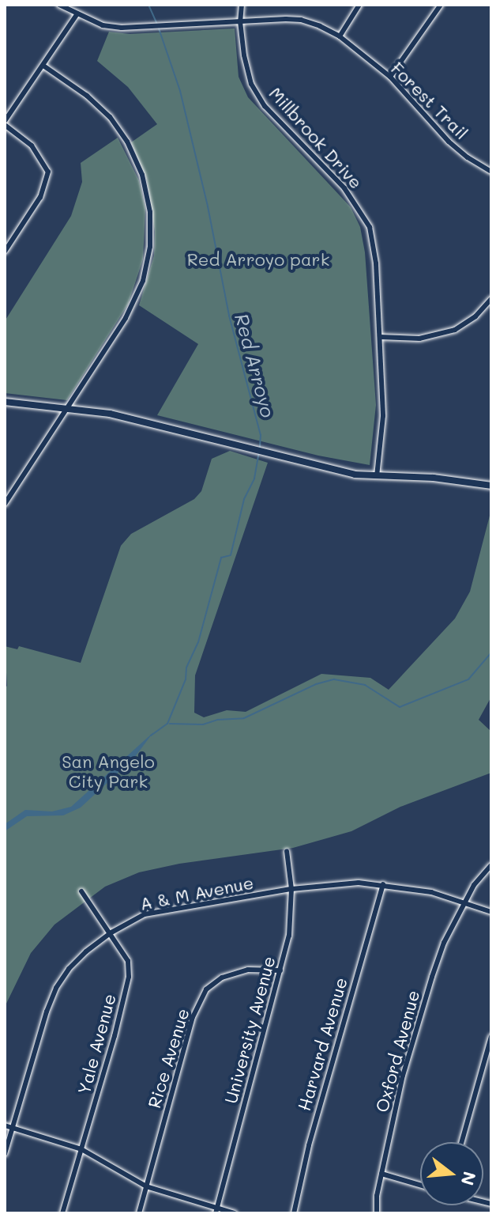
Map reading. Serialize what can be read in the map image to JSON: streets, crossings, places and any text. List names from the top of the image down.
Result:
{
  "streets": {
    "street": [
      "Forest Trail",
      "Millbrook Drive",
      "A & M Avenue",
      "University Avenue",
      "Yale Avenue",
      "Harvard Avenue",
      "Oxford Avenue",
      "Rice Avenue"
    ]
  },
  "crossings": [
    ["Forest Trail", "Millbrook Drive"],
    ["A & M Avenue", "University Avenue"],
    ["A & M Avenue", "Yale Avenue"],
    ["A & M Avenue", "Harvard Avenue"],
    ["A & M Avenue", "Oxford Avenue"],
    ["University Avenue", "Rice Avenue"]
  ],
  "water": ["Red Arroyo"],
  "parks": ["Red Arroyo park", "San Angelo City Park"],
  "north": "right"
}
